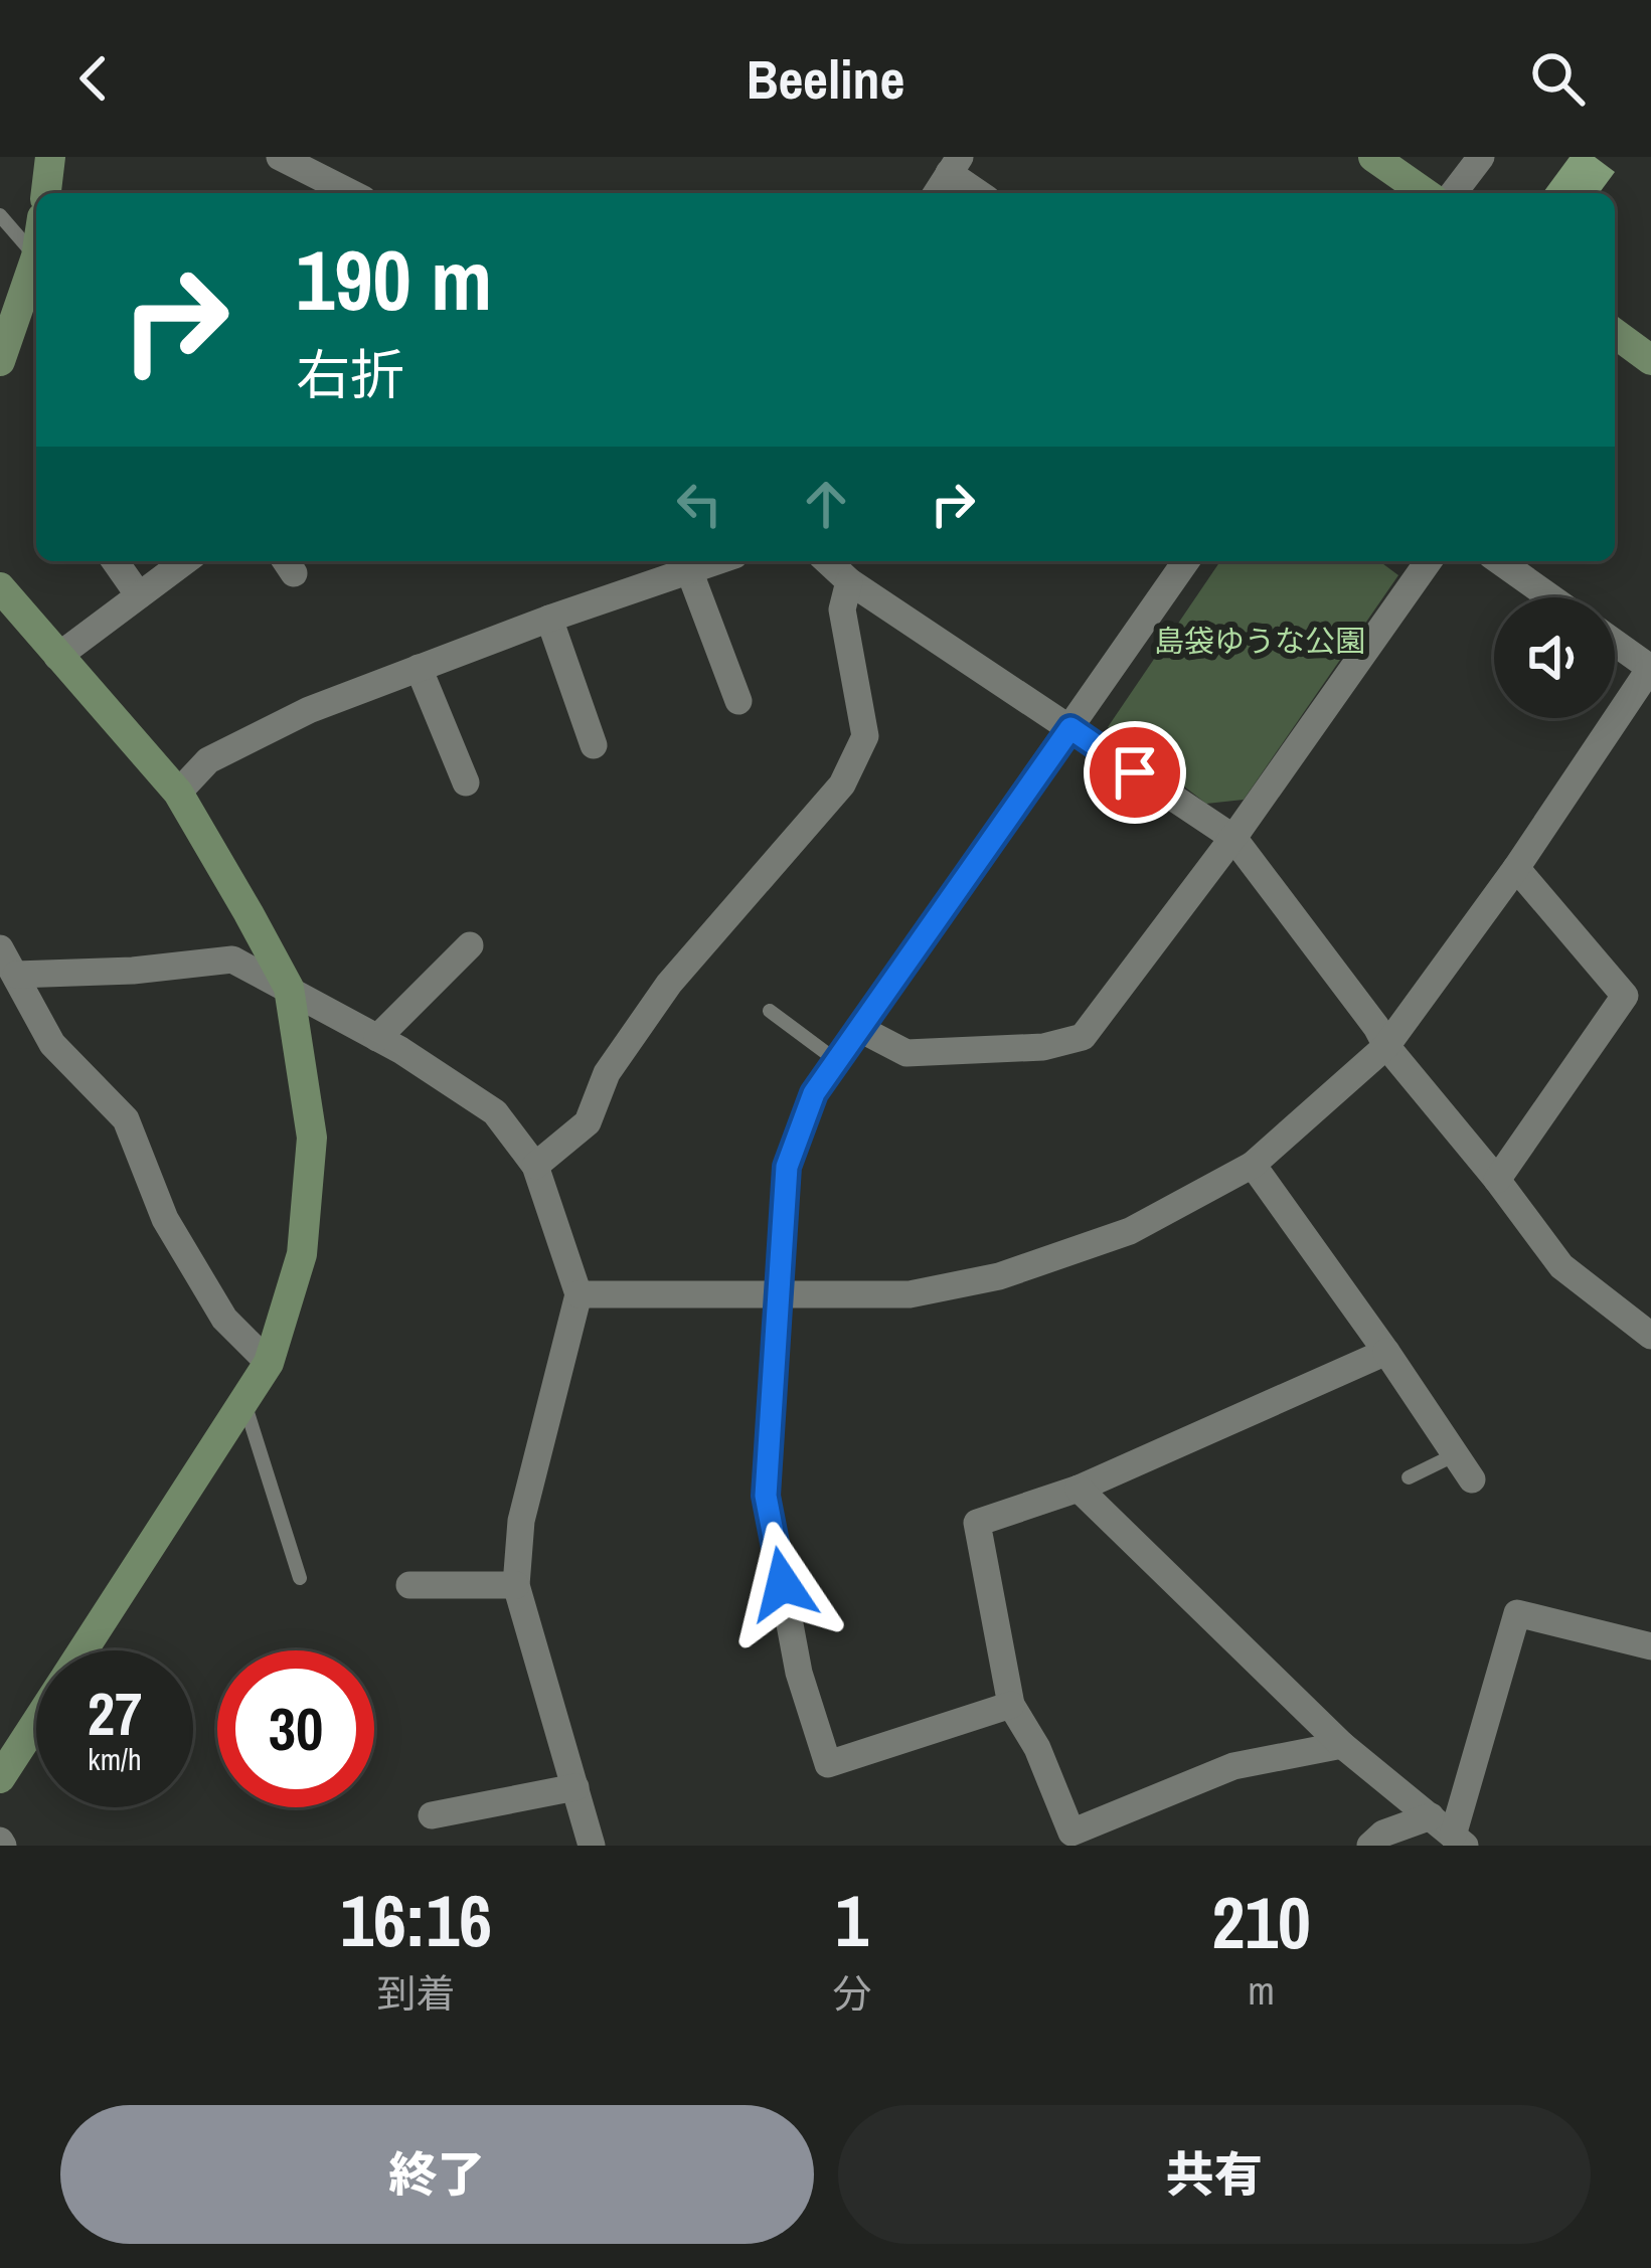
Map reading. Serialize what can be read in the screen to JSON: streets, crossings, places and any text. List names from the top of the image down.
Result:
{
  "parks": ["島袋ゆうな公園"],
  "page": {
    "header": "Beeline",
    "turn": ["190 m", "右折"],
    "speed": "27 km/h",
    "limit": "30",
    "eta": [
      "16:16",
      "到着",
      "1",
      "分",
      "210",
      "m"
    ],
    "buttons": ["終了", "共有"]
  }
}
